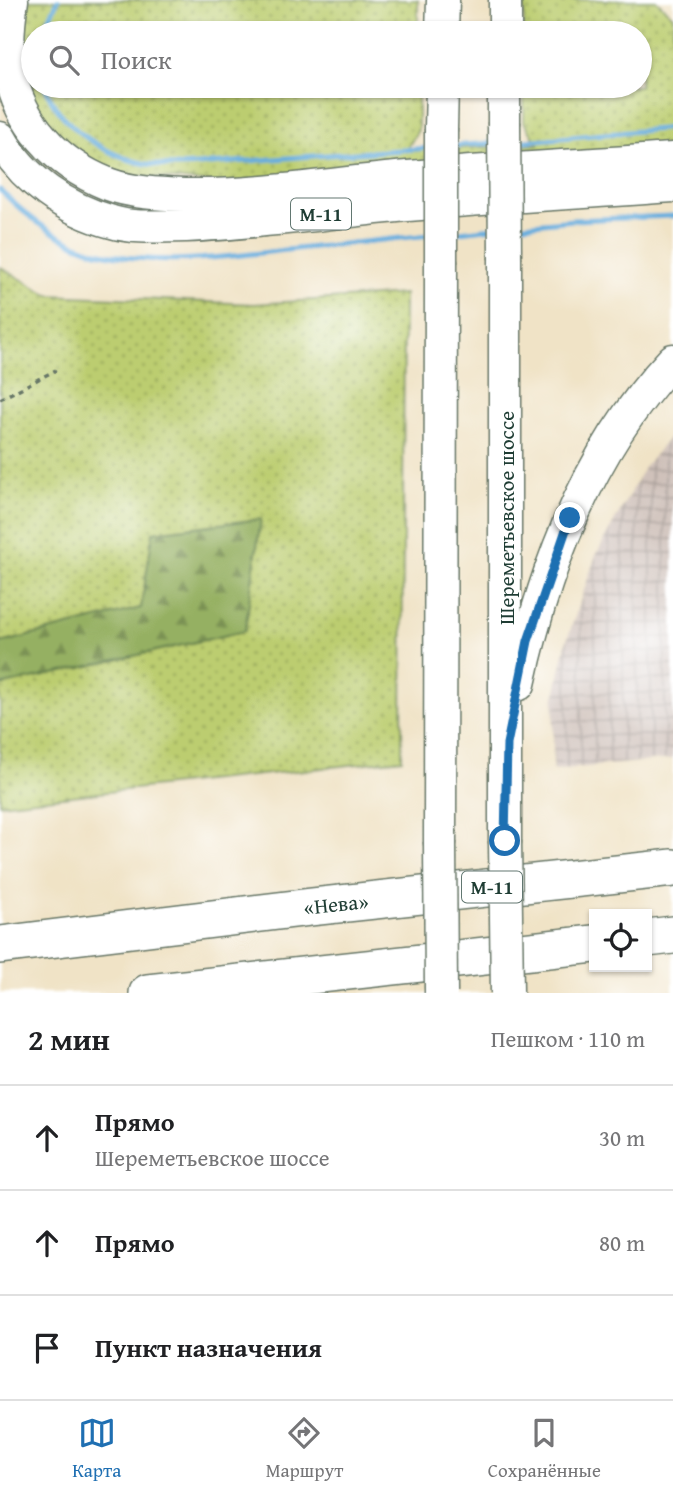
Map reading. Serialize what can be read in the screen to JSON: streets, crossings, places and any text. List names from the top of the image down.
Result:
{
  "streets": {
    "highway": ["М-11", "«Нева»"],
    "main road": ["Шереметьевское шоссе"]
  },
  "page": {
    "search": "Поиск",
    "heading": ["2 мин", "Пешком · 110 m"],
    "list": [
      ["Прямо", "Шереметьевское шоссе", "30 m"],
      ["Прямо", "80 m"],
      "Пункт назначения"
    ],
    "nav": ["Карта", "Маршрут", "Сохранённые"]
  }
}
